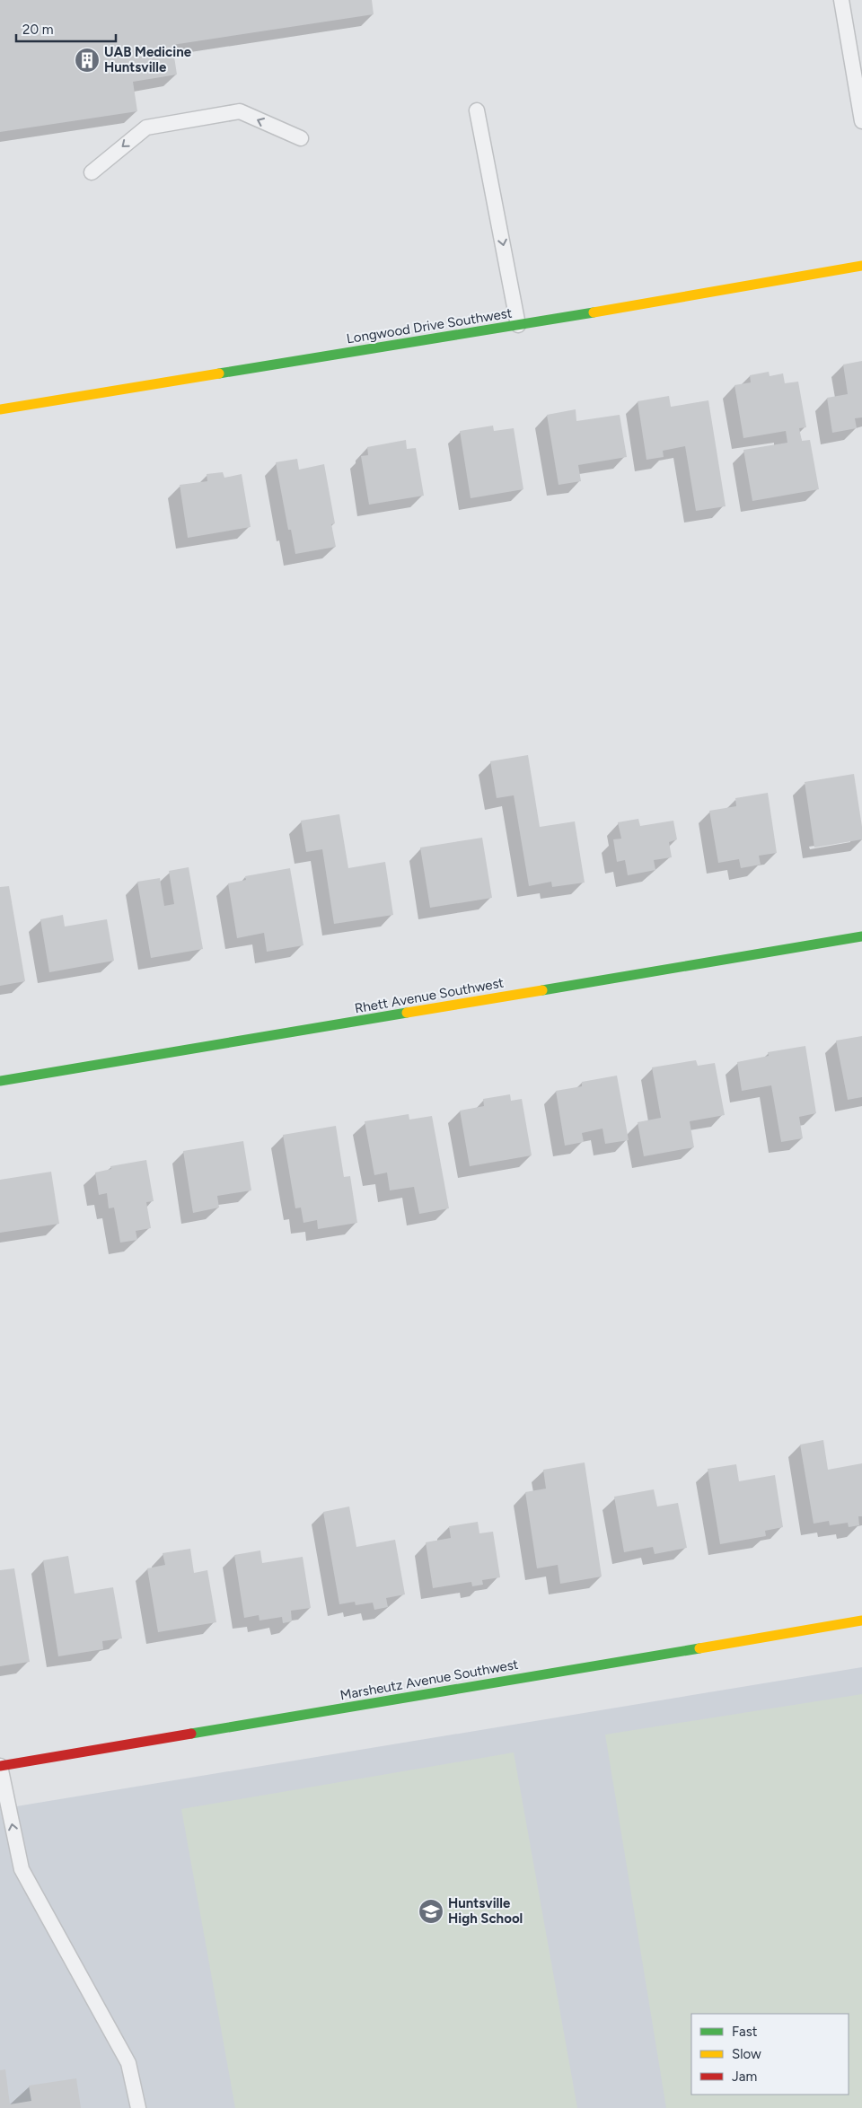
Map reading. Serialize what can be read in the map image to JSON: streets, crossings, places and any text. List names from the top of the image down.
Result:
{
  "streets": {
    "street": ["Longwood Drive Southwest", "Rhett Avenue Southwest", "Marsheutz Avenue Southwest"]
  },
  "places": {
    "building": ["UAB Medicine Huntsville"],
    "school or university": ["Huntsville High School"]
  },
  "legend": ["Fast", "Slow", "Jam"],
  "scale_bar": "20 m"
}
